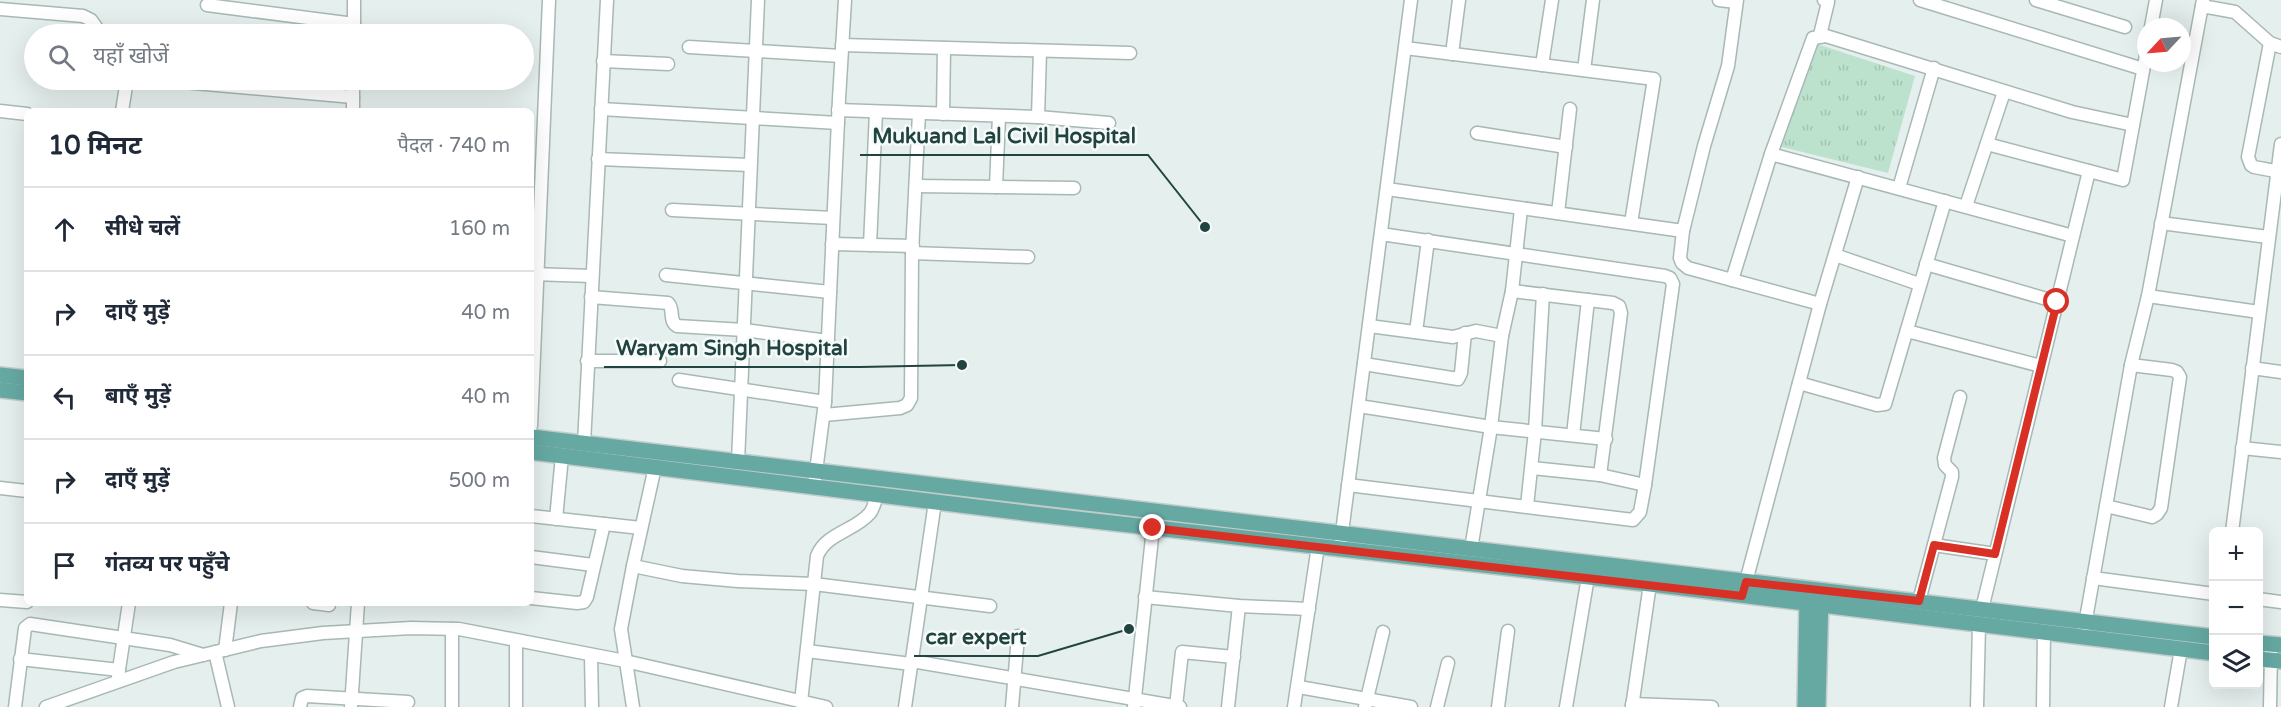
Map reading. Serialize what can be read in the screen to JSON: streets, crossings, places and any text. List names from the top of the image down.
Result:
{
  "places": ["Mukuand Lal Civil Hospital", "Waryam Singh Hospital", "car expert"],
  "north": "bottom left",
  "page": {
    "search": "यहाँ खोजें",
    "heading": ["10 मिनट", "पैदल · 740 m"],
    "list": [
      ["सीधे चलें", "160 m"],
      ["दाएँ मुड़ें", "40 m"],
      ["बाएँ मुड़ें", "40 m"],
      ["दाएँ मुड़ें", "500 m"],
      "गंतव्य पर पहुँचे"
    ],
    "map_buttons": ["+", "−"]
  }
}
